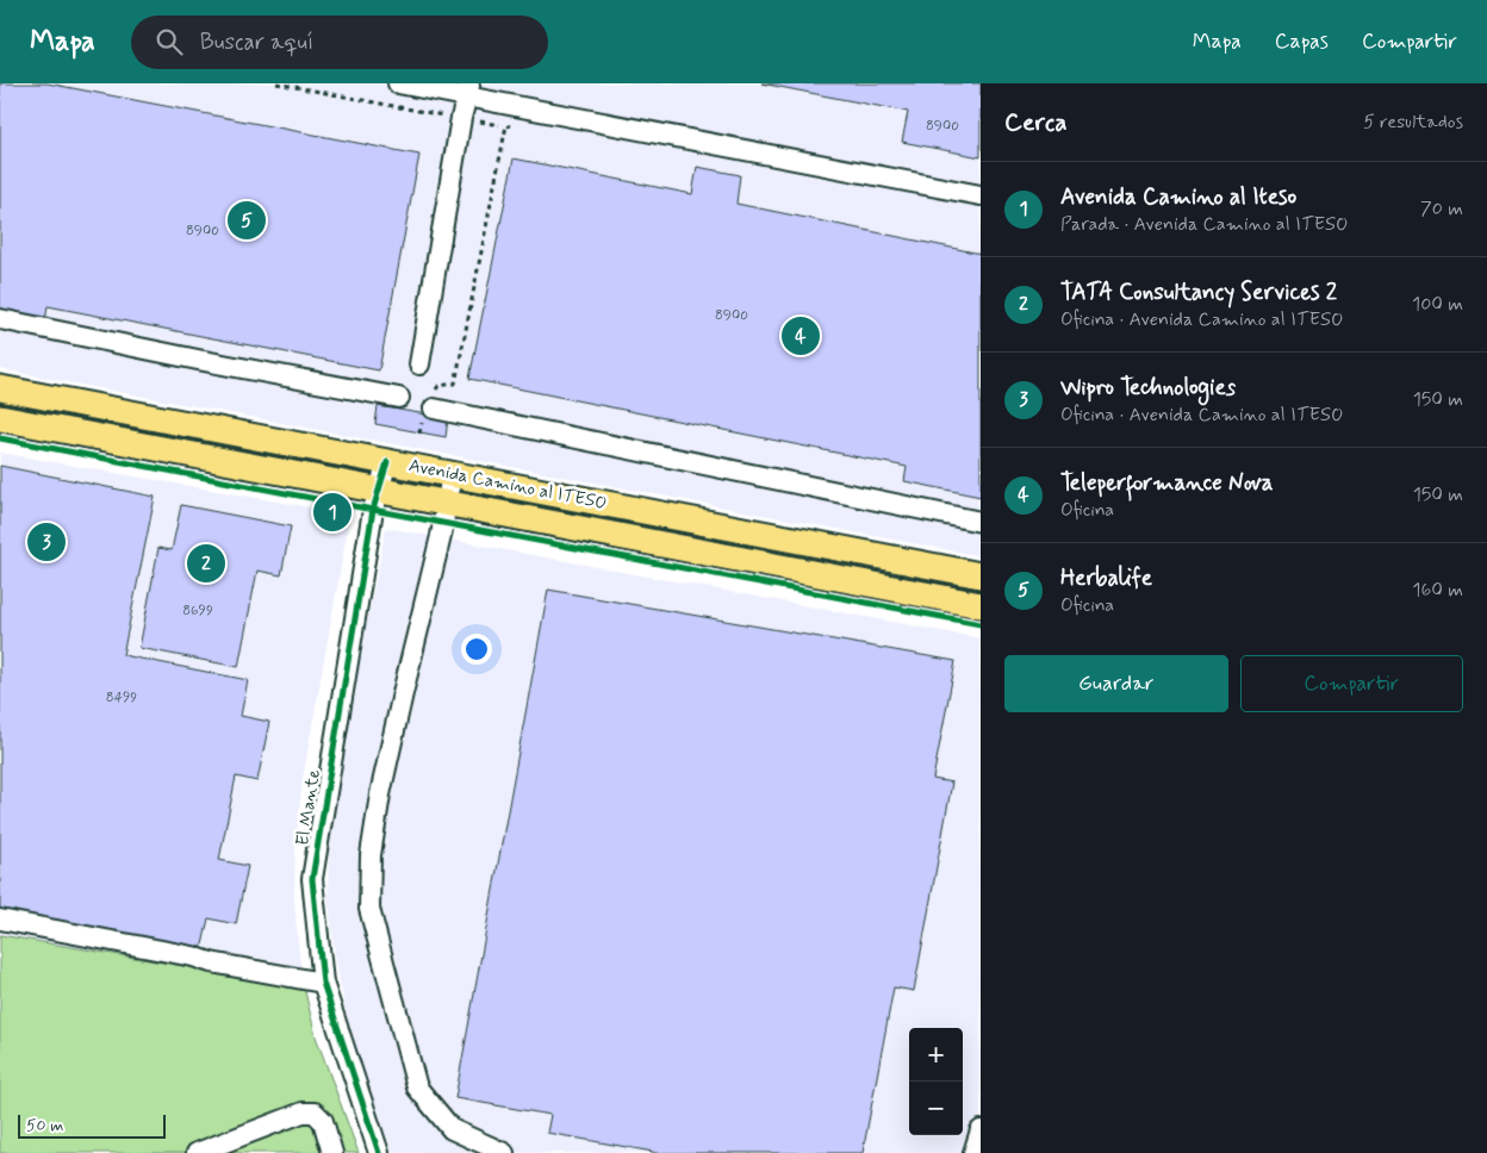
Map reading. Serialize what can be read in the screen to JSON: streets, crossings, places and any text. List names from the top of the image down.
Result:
{
  "streets": {
    "main road": ["Avenida Camino al ITESO"],
    "street": ["El Mante"]
  },
  "crossings": [
    ["Avenida Camino al ITESO", "El Mante"]
  ],
  "house_numbers": [
    "8900",
    "8900",
    "8900",
    "8699",
    "8499"
  ],
  "scale_bar": "50 m",
  "page": {
    "header": "Mapa",
    "search": "Buscar aquí",
    "nav": ["Mapa", "Capas", "Compartir"],
    "heading": ["Cerca", "5 resultados"],
    "list": [
      {
        "mark": "1",
        "name": "Avenida Camino al Iteso",
        "note": "Parada · Avenida Camino al ITESO",
        "value": "70 m"
      },
      {
        "mark": "2",
        "name": "TATA Consultancy Services 2",
        "note": "Oficina · Avenida Camino al ITESO",
        "value": "100 m"
      },
      {
        "mark": "3",
        "name": "Wipro Technologies",
        "note": "Oficina · Avenida Camino al ITESO",
        "value": "150 m"
      },
      {
        "mark": "4",
        "name": "Teleperformance Nova",
        "note": "Oficina",
        "value": "150 m"
      },
      {
        "mark": "5",
        "name": "Herbalife",
        "note": "Oficina",
        "value": "160 m"
      }
    ],
    "pins": [
      "5",
      "4",
      "1",
      "3",
      "2"
    ],
    "buttons": ["Guardar", "Compartir"],
    "map_buttons": ["+", "−"],
    "scale": "50 m"
  }
}
